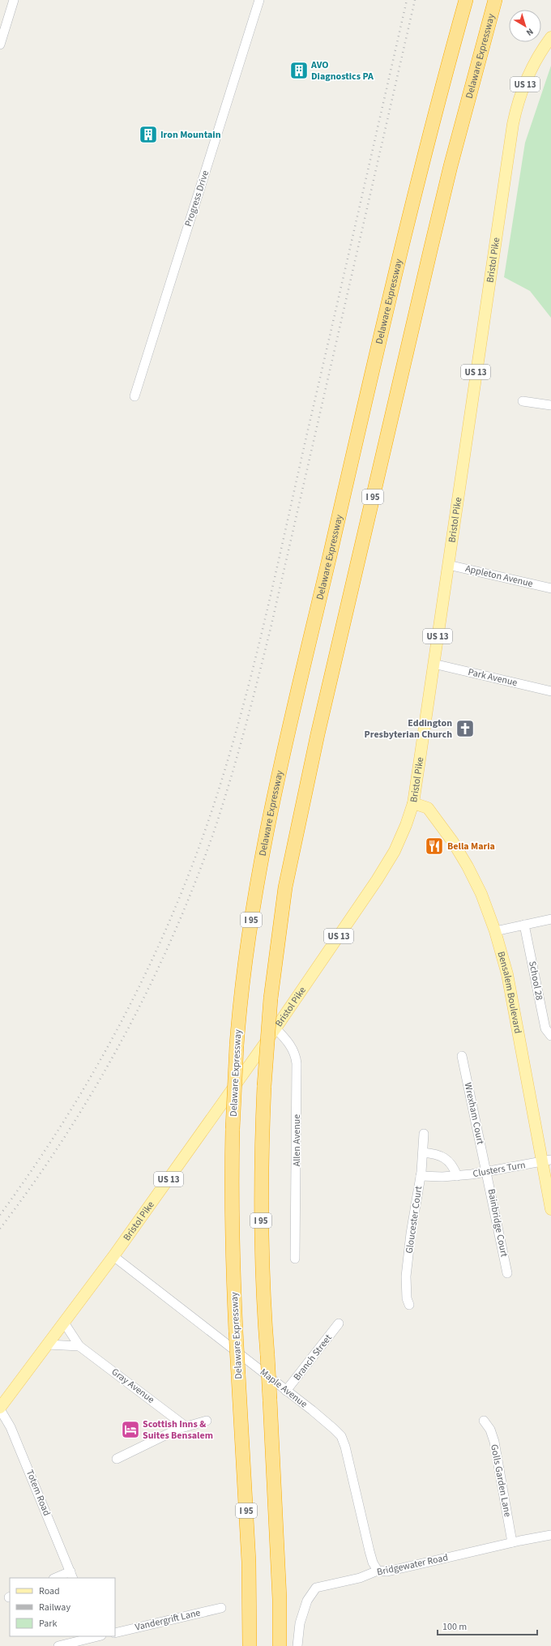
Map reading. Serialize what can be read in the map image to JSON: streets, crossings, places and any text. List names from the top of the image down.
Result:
{
  "streets": {
    "highway": ["Delaware Expressway", "I 95"],
    "main road": ["US 13", "Bristol Pike", "Bensalem Boulevard"],
    "street": [
      "Progress Drive",
      "Appleton Avenue",
      "Park Avenue",
      "School 28",
      "Wrexham Court",
      "Allen Avenue",
      "Clusters Turn",
      "Gloucester Court",
      "Bainbridge Court",
      "Branch Street",
      "Gray Avenue",
      "Maple Avenue",
      "Golls Garden Lane",
      "Totem Road",
      "Bridgewater Road",
      "Vandergrift Lane"
    ]
  },
  "crossings": [
    ["Bristol Pike", "Appleton Avenue"],
    ["Bristol Pike", "Park Avenue"],
    ["Bristol Pike", "Bensalem Boulevard"],
    ["Bristol Pike", "Allen Avenue"],
    ["Bristol Pike", "Gray Avenue"],
    ["Bristol Pike", "Maple Avenue"],
    ["Bristol Pike", "Totem Road"],
    ["Bensalem Boulevard", "Clusters Turn"],
    ["Wrexham Court", "Clusters Turn"],
    ["Wrexham Court", "Bainbridge Court"],
    ["Clusters Turn", "Gloucester Court"],
    ["Clusters Turn", "Bainbridge Court"],
    ["Branch Street", "Maple Avenue"],
    ["Maple Avenue", "Bridgewater Road"],
    ["Golls Garden Lane", "Bridgewater Road"]
  ],
  "places": {
    "building": ["AVO Diagnostics PA", "Iron Mountain"],
    "church": ["Eddington Presbyterian Church"],
    "restaurant": ["Bella Maria"],
    "hotel": ["Scottish Inns & Suites Bensalem"]
  },
  "legend": ["Road", "Railway", "Park"],
  "scale_bar": "100 m",
  "north": "bottom right"
}
